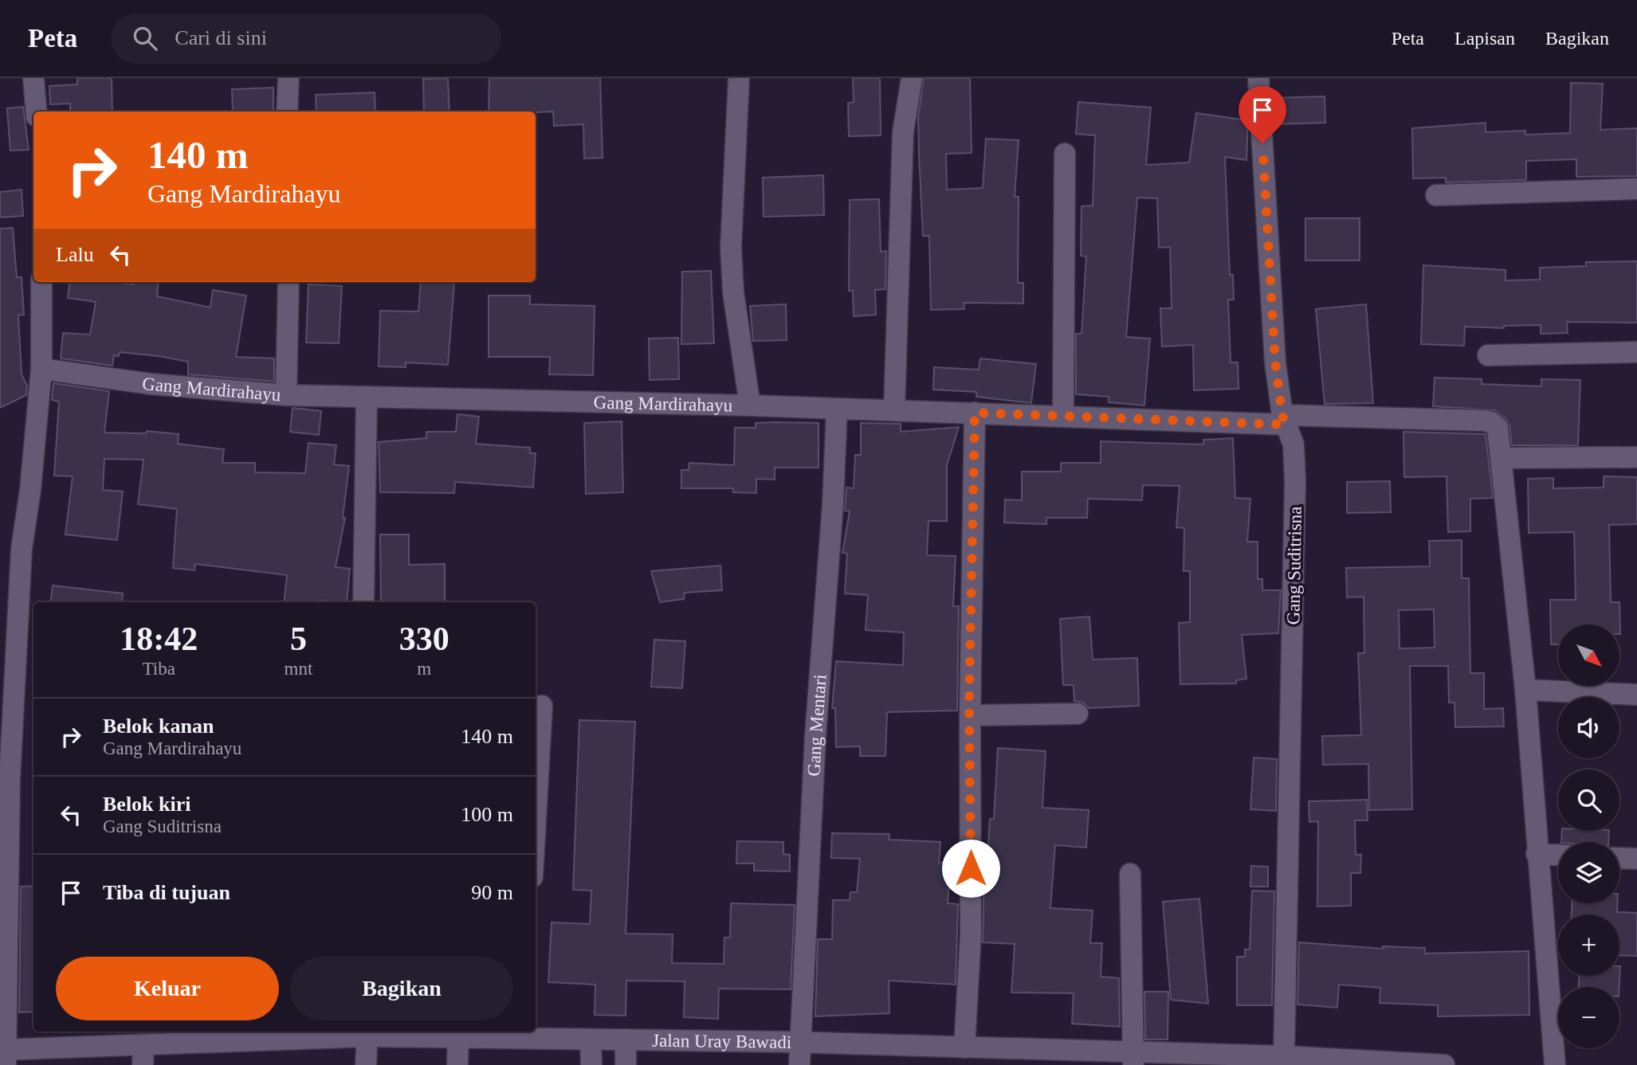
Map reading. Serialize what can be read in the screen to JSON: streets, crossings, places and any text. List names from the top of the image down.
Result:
{
  "streets": {
    "street": [
      "Gang Mardirahayu",
      "Gang Suditrisna",
      "Gang Mentari",
      "Jalan Uray Bawadi"
    ]
  },
  "crossings": [
    ["Gang Mardirahayu", "Gang Suditrisna"],
    ["Gang Mardirahayu", "Gang Mentari"],
    ["Gang Suditrisna", "Jalan Uray Bawadi"],
    ["Gang Mentari", "Jalan Uray Bawadi"]
  ],
  "north": "bottom right",
  "page": {
    "header": "Peta",
    "search": "Cari di sini",
    "nav": ["Peta", "Lapisan", "Bagikan"],
    "turn": ["140 m", "Gang Mardirahayu"],
    "then": "Lalu",
    "eta": [
      "18:42",
      "Tiba",
      "5",
      "mnt",
      "330",
      "m"
    ],
    "map_buttons": ["+", "−"],
    "list": [
      {
        "name": "Belok kanan",
        "note": "Gang Mardirahayu",
        "value": "140 m"
      },
      {
        "name": "Belok kiri",
        "note": "Gang Suditrisna",
        "value": "100 m"
      },
      {
        "name": "Tiba di tujuan",
        "value": "90 m"
      }
    ],
    "buttons": ["Keluar", "Bagikan"]
  }
}
